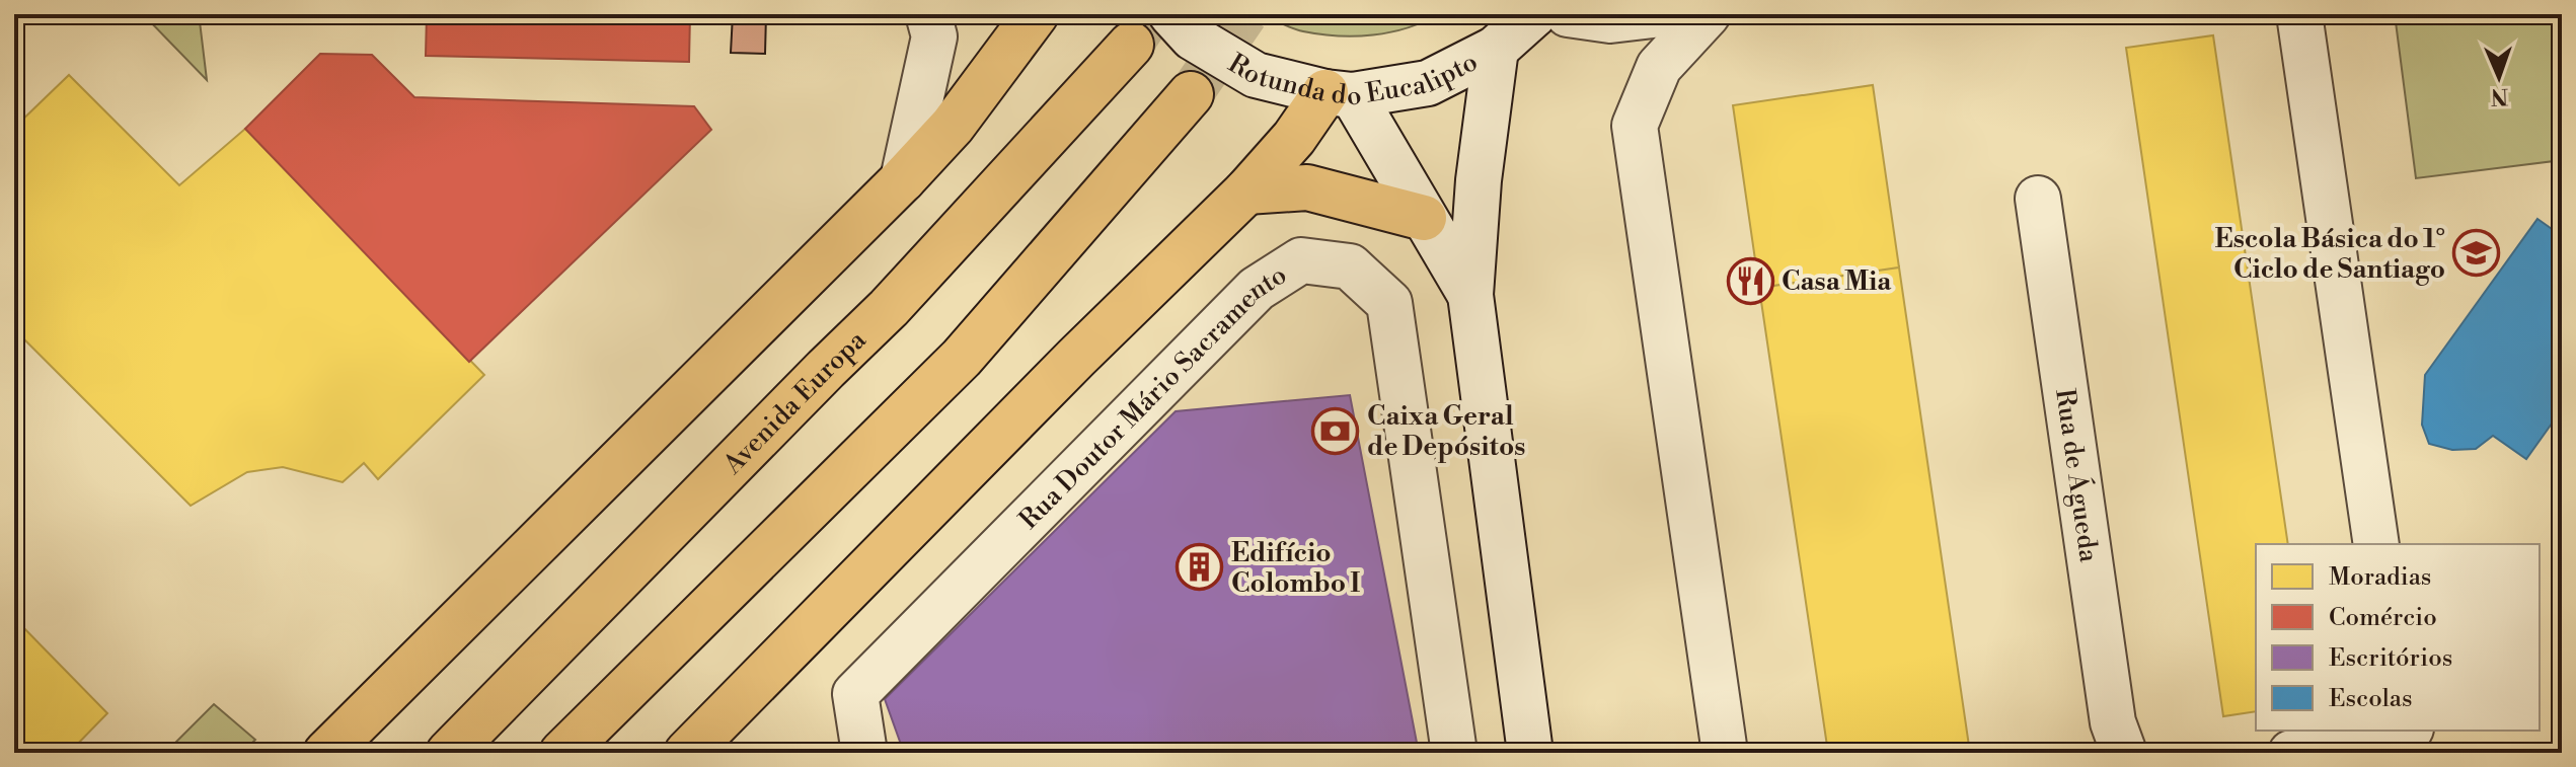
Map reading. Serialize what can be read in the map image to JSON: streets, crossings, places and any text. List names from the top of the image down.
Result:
{
  "streets": {
    "main road": ["Avenida Europa"],
    "street": ["Rotunda do Eucalipto", "Rua Doutor Mário Sacramento", "Rua de Águeda"]
  },
  "places": {
    "school or university": ["Escola Básica do 1° Ciclo de Santiago"],
    "restaurant": ["Casa Mia"],
    "bank": ["Caixa Geral de Depósitos"],
    "building": ["Edifício Colombo I"]
  },
  "legend": [
    "Moradias",
    "Comércio",
    "Escritórios",
    "Escolas"
  ],
  "north": "bottom"
}
